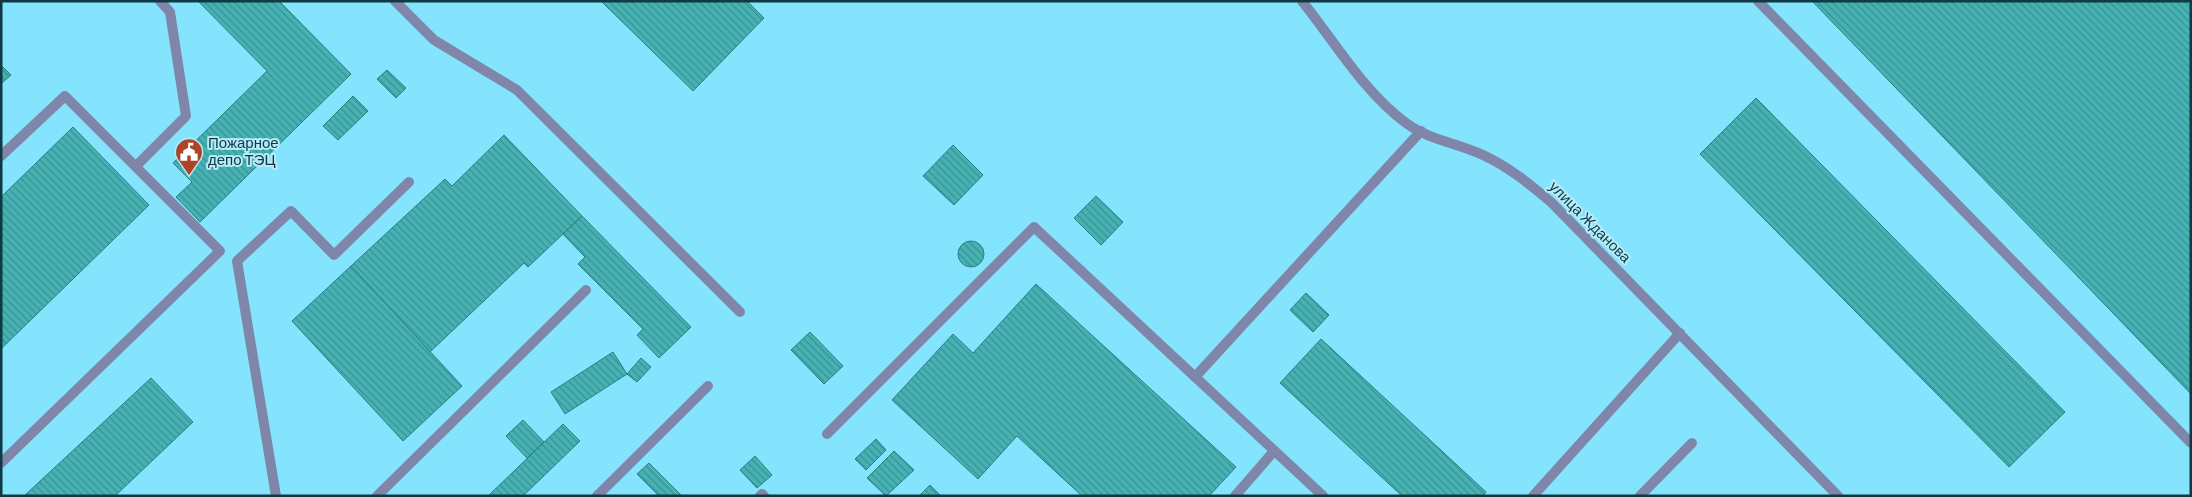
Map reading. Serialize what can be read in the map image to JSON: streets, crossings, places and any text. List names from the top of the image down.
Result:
{
  "streets": {
    "street": ["улица Жданова"]
  },
  "places": {
    "public building": ["Пожарное депо ТЭЦ"]
  }
}
